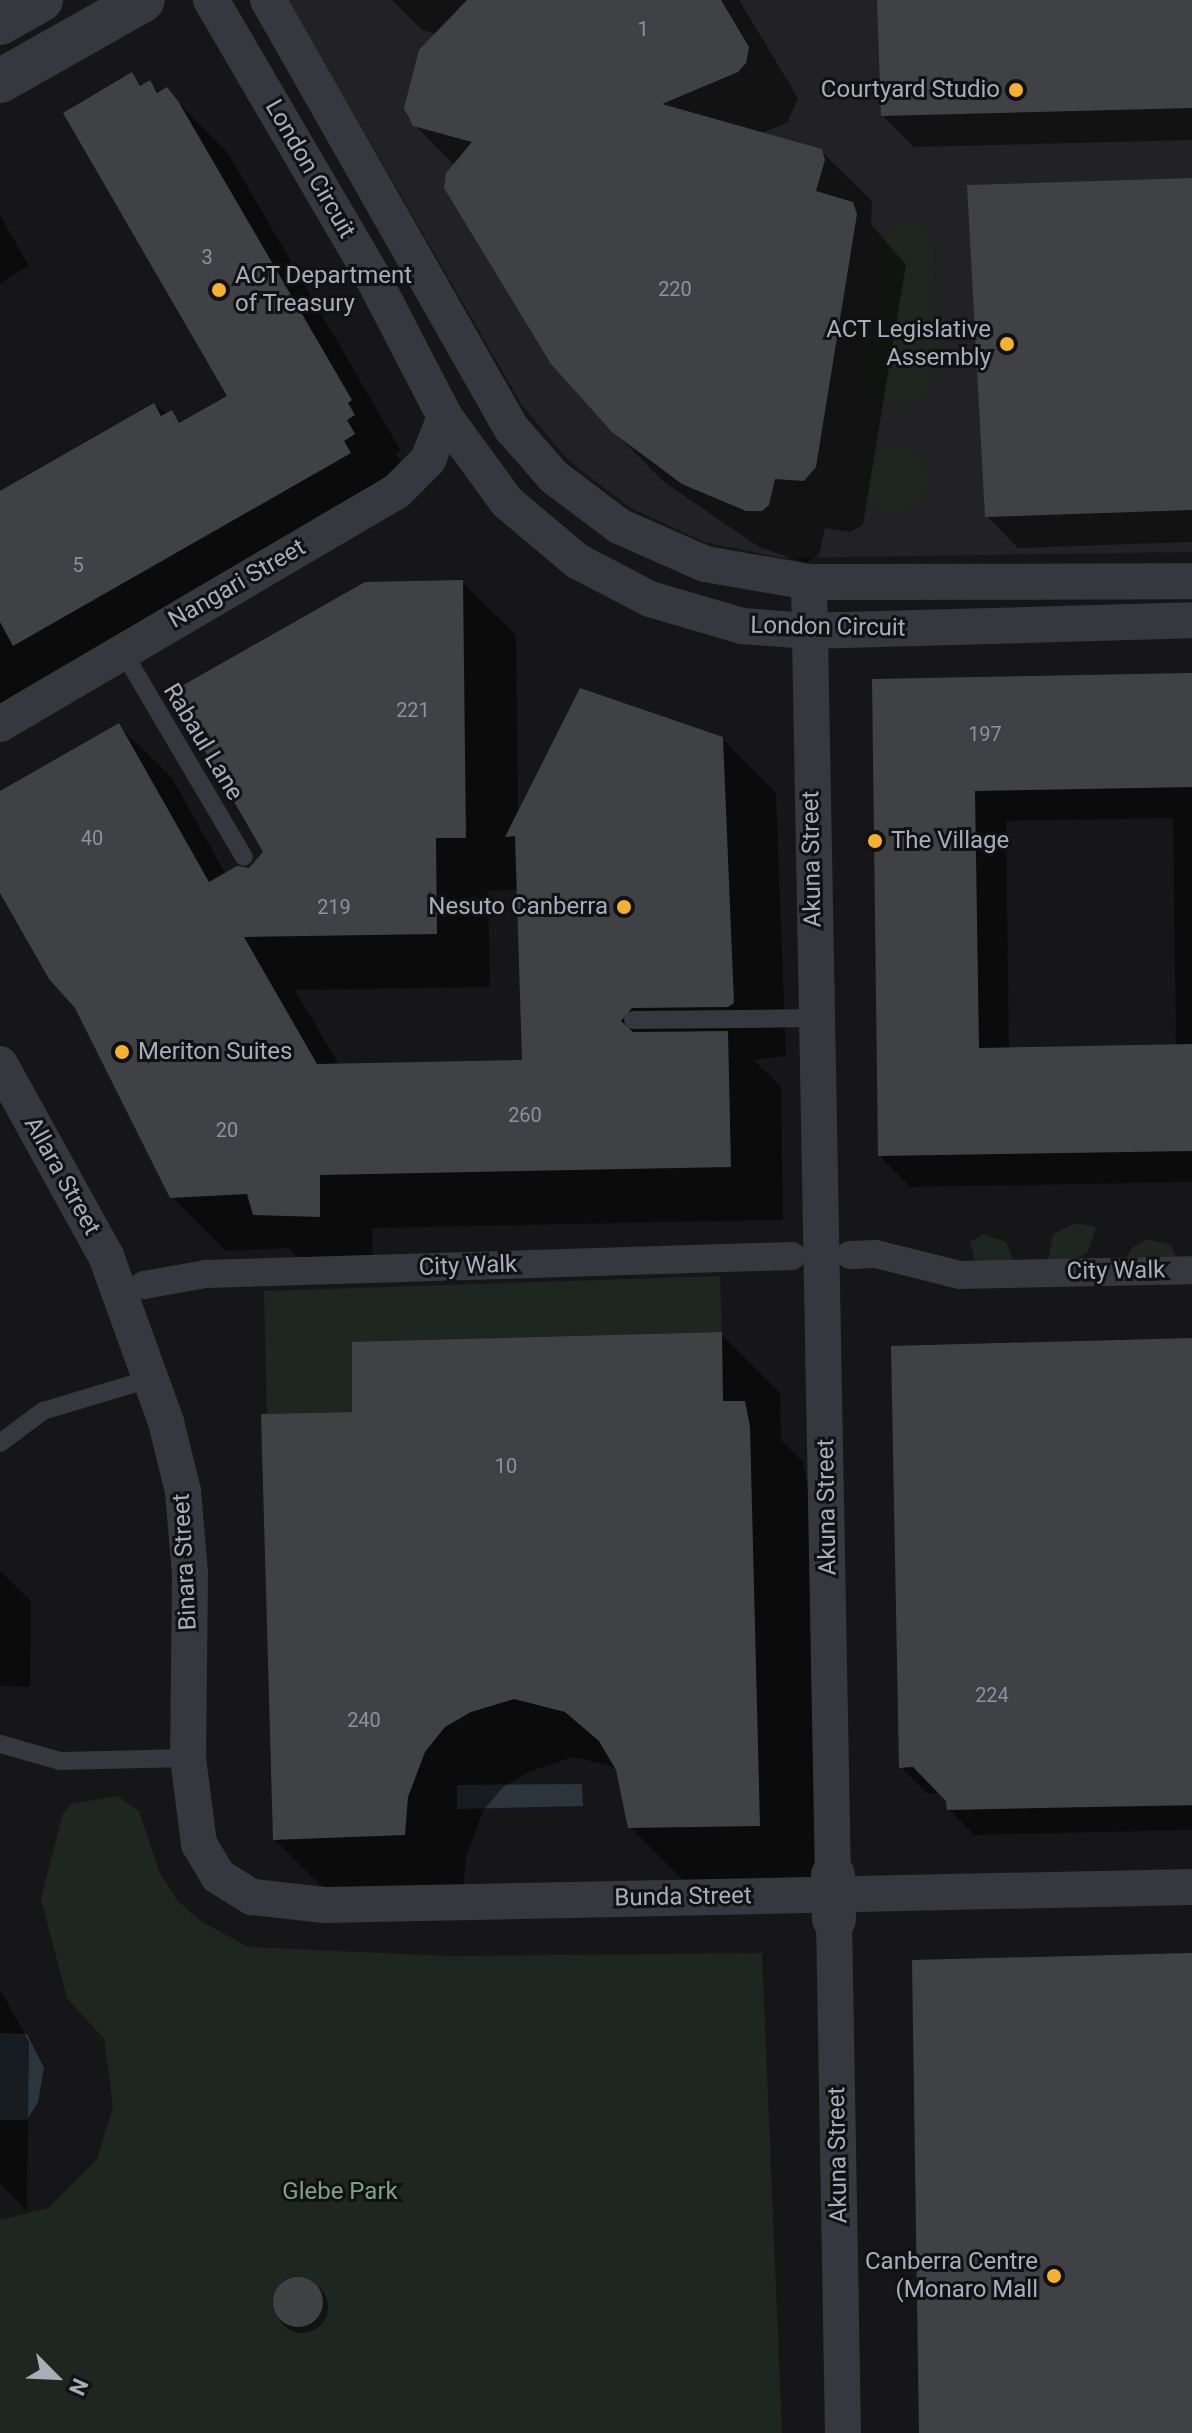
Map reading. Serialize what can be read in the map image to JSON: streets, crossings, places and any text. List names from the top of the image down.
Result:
{
  "streets": {
    "street": [
      "London Circuit",
      "Nangari Street",
      "Akuna Street",
      "Allara Street",
      "City Walk",
      "Binara Street",
      "Bunda Street"
    ],
    "lane": ["Rabaul Lane"]
  },
  "crossings": [
    ["London Circuit", "Nangari Street"],
    ["London Circuit", "Akuna Street"],
    ["Nangari Street", "Rabaul Lane"],
    ["Akuna Street", "Bunda Street"],
    ["Allara Street", "City Walk"],
    ["Allara Street", "Binara Street"],
    ["City Walk", "Binara Street"],
    ["Binara Street", "Bunda Street"]
  ],
  "parks": ["Glebe Park"],
  "places": [
    "Courtyard Studio",
    "ACT Department of Treasury",
    "ACT Legislative Assembly",
    "The Village",
    "Nesuto Canberra",
    "Meriton Suites",
    "Canberra Centre (Monaro Mall"
  ],
  "house_numbers": [
    "1",
    "3",
    "220",
    "5",
    "221",
    "197",
    "40",
    "219",
    "260",
    "20",
    "10",
    "224",
    "240"
  ],
  "north": "bottom right"
}
